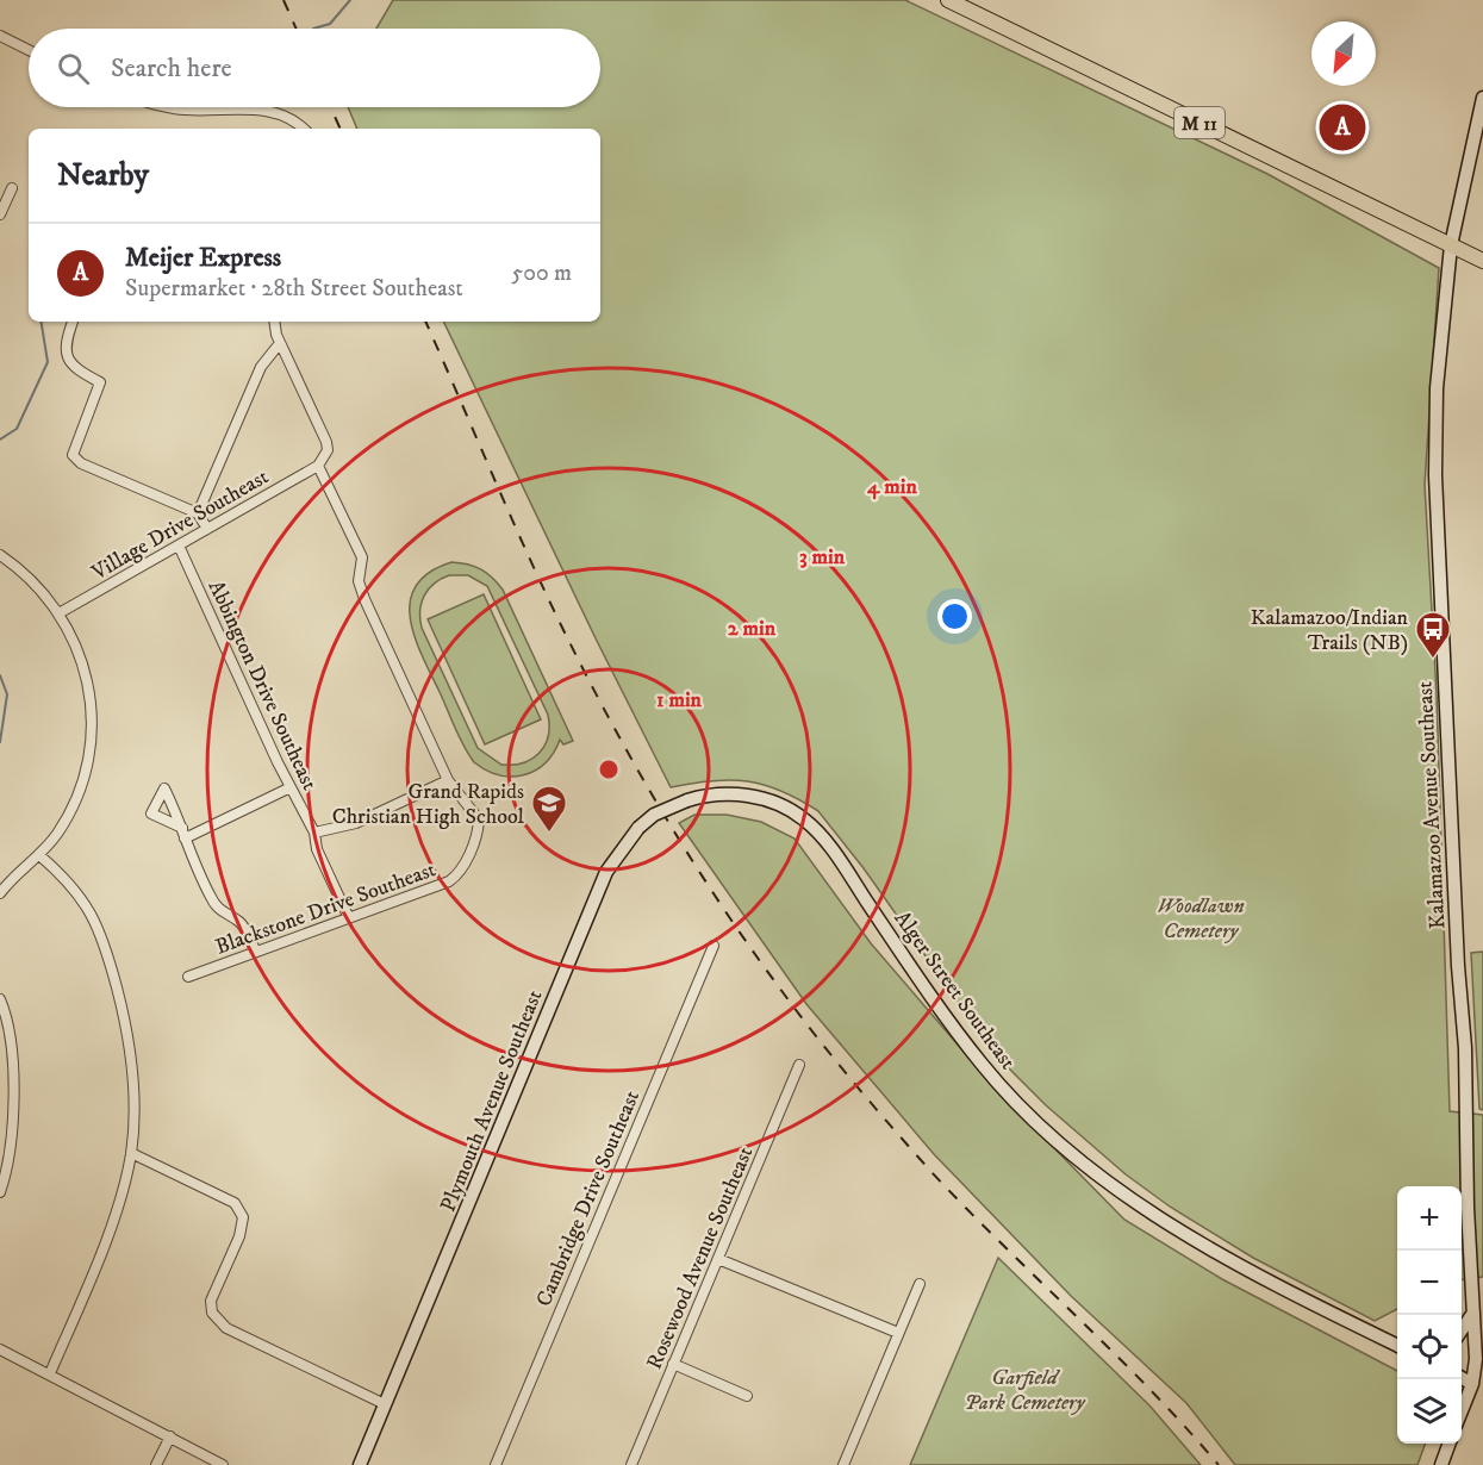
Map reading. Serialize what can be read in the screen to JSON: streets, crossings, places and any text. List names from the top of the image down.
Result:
{
  "streets": {
    "main road": [
      "M 11",
      "Kalamazoo Avenue Southeast",
      "Alger Street Southeast",
      "Plymouth Avenue Southeast"
    ],
    "street": [
      "Village Drive Southeast",
      "Abbington Drive Southeast",
      "Blackstone Drive Southeast",
      "Cambridge Drive Southeast",
      "Rosewood Avenue Southeast"
    ]
  },
  "crossings": [
    ["M 11", "Kalamazoo Avenue Southeast"],
    ["Village Drive Southeast", "Abbington Drive Southeast"],
    ["Abbington Drive Southeast", "Blackstone Drive Southeast"],
    ["Alger Street Southeast", "Plymouth Avenue Southeast"]
  ],
  "parks": ["Woodlawn Cemetery", "Garfield Park Cemetery"],
  "places": {
    "bus stop": ["Kalamazoo/Indian Trails (NB)"],
    "school or university": ["Grand Rapids Christian High School"]
  },
  "north": "bottom left",
  "page": {
    "search": "Search here",
    "pins": "A",
    "heading": "Nearby",
    "list": [
      {
        "mark": "A",
        "name": "Meijer Express",
        "note": "Supermarket · 28th Street Southeast",
        "value": "500 m"
      }
    ],
    "map_buttons": ["+", "−"]
  },
  "rings": [
    "4 min",
    "3 min",
    "2 min",
    "1 min"
  ]
}
